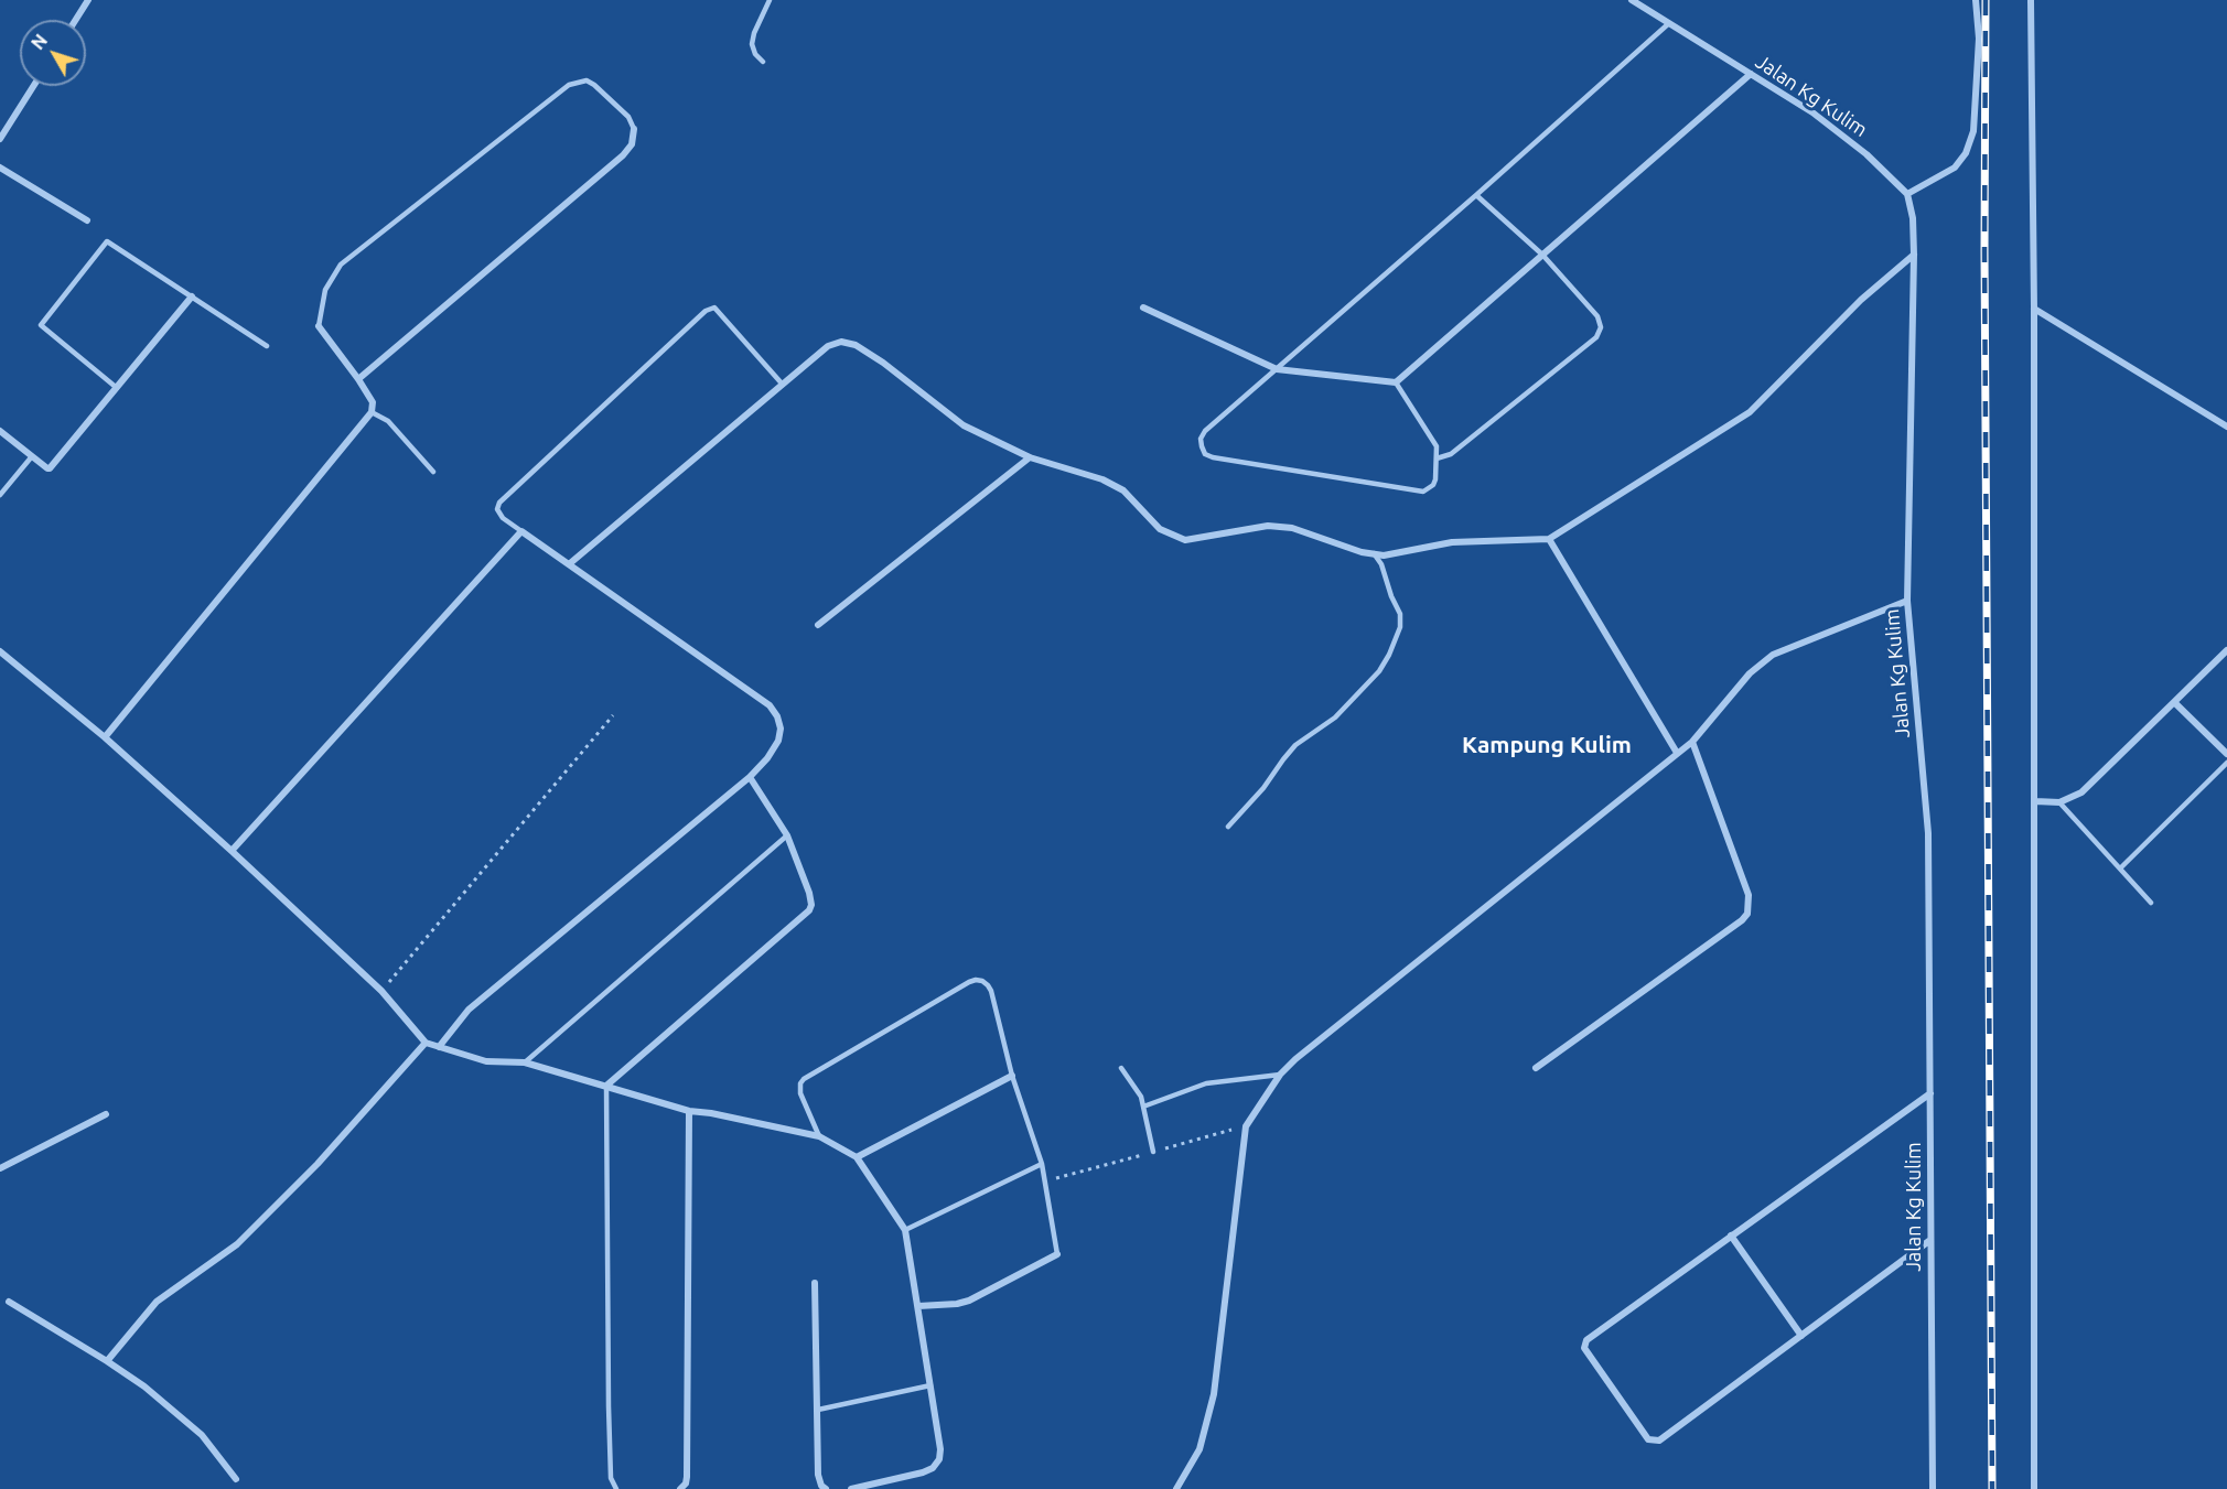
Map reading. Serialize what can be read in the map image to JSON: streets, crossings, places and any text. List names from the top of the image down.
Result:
{
  "streets": {
    "street": ["Jalan Kg Kulim"]
  },
  "districts": ["Kampung Kulim"],
  "north": "top left"
}
